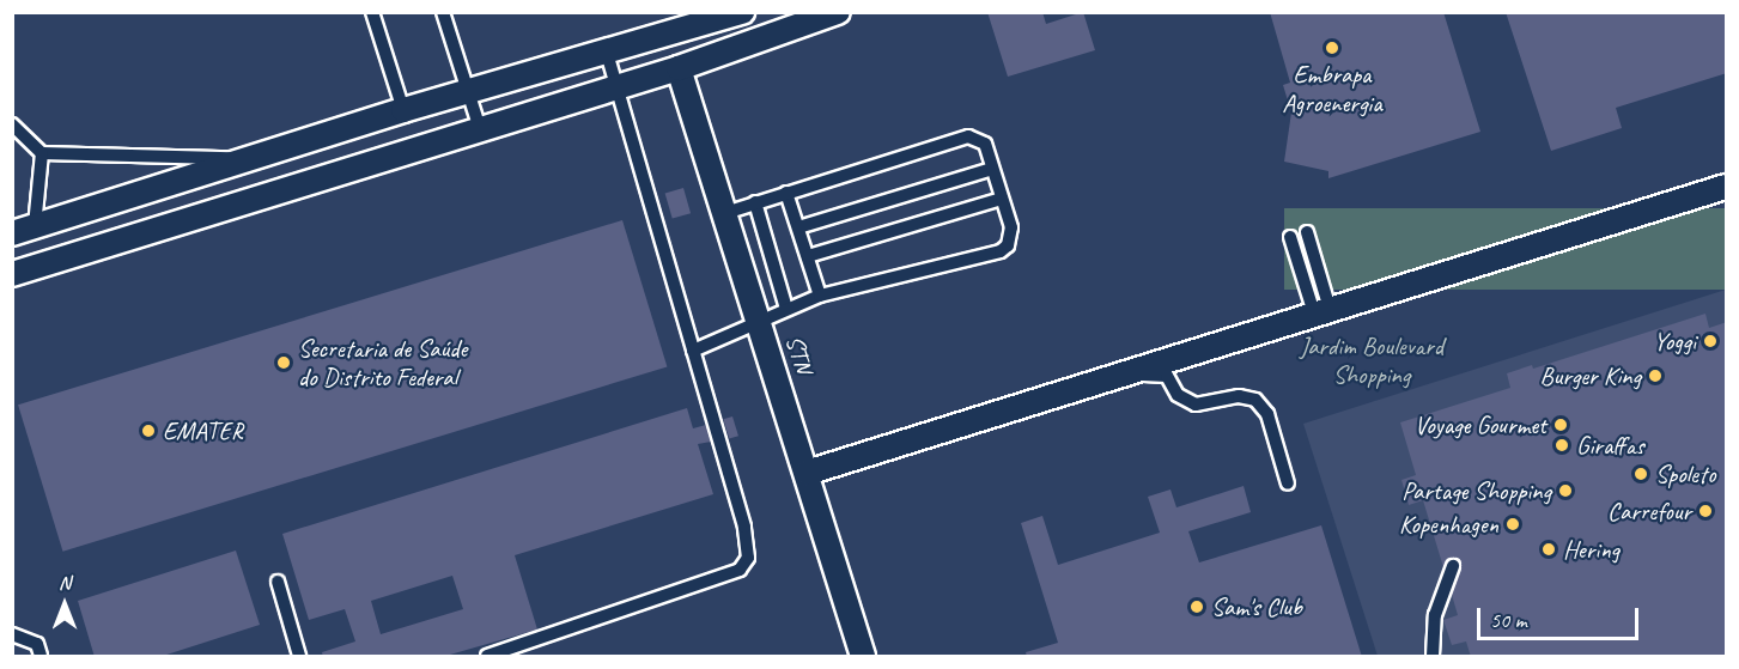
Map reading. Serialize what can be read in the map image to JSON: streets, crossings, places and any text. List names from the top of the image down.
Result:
{
  "streets": {
    "street": ["STN"]
  },
  "parks": ["Jardim Boulevard Shopping"],
  "places": [
    "Embrapa Agroenergia",
    "Yoggi",
    "Secretaria de Saúde do Distrito Federal",
    "Burger King",
    "Voyage Gourmet",
    "EMATER",
    "Giraffas",
    "Spoleto",
    "Partage Shopping",
    "Carrefour",
    "Kopenhagen",
    "Hering",
    "Sam's Club"
  ],
  "scale_bar": "50 m",
  "north": "top"
}
